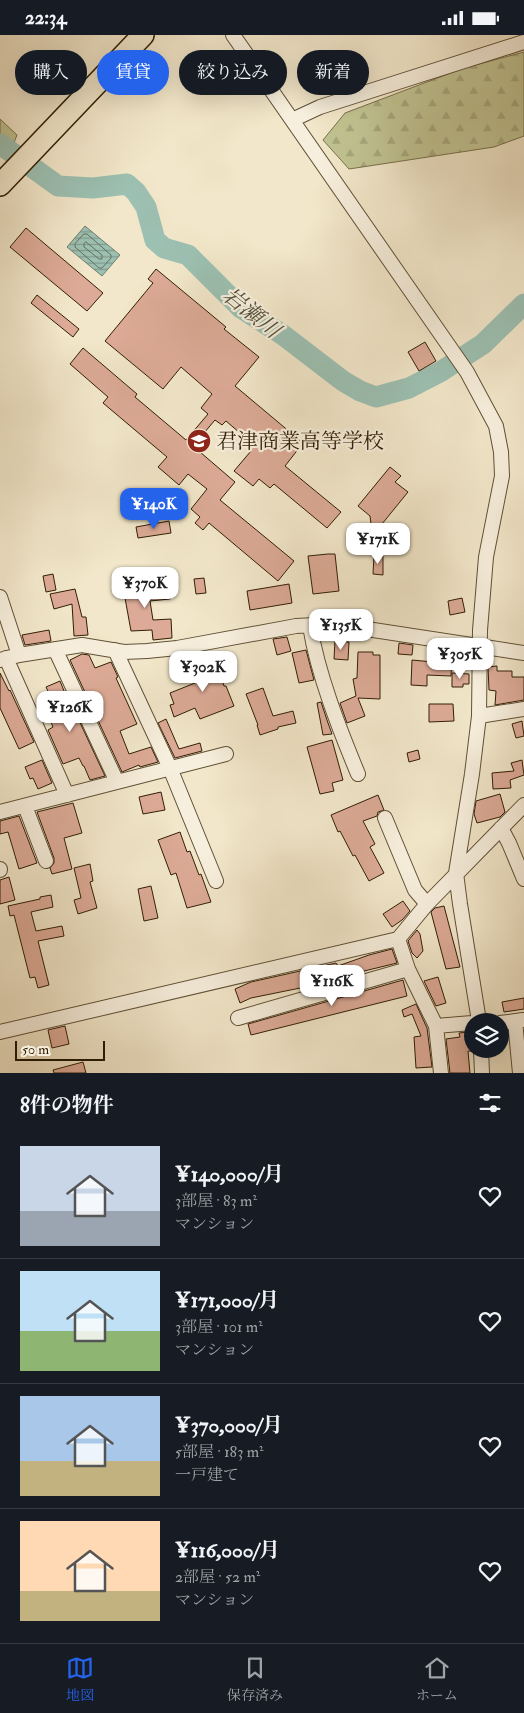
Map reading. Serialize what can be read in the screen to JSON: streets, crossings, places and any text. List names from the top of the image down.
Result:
{
  "water": ["岩瀬川"],
  "places": {
    "school or university": ["君津商業高等学校"]
  },
  "scale_bar": "50 m",
  "page": {
    "status": "22:34",
    "chip": [
      "購入",
      "賃貸",
      "絞り込み",
      "新着"
    ],
    "price": [
      "¥140K",
      "¥171K",
      "¥370K",
      "¥135K",
      "¥305K",
      "¥302K",
      "¥126K",
      "¥116K"
    ],
    "scale": "50 m",
    "heading": "8件の物件",
    "list": [
      {
        "name": "¥140,000/月",
        "note": "3部屋 · 83 m² · マンション"
      },
      {
        "name": "¥171,000/月",
        "note": "3部屋 · 101 m² · マンション"
      },
      {
        "name": "¥370,000/月",
        "note": "5部屋 · 183 m² · 一戸建て"
      },
      {
        "name": "¥116,000/月",
        "note": "2部屋 · 52 m² · マンション"
      }
    ],
    "tabs": ["地図", "保存済み", "ホーム"]
  }
}
